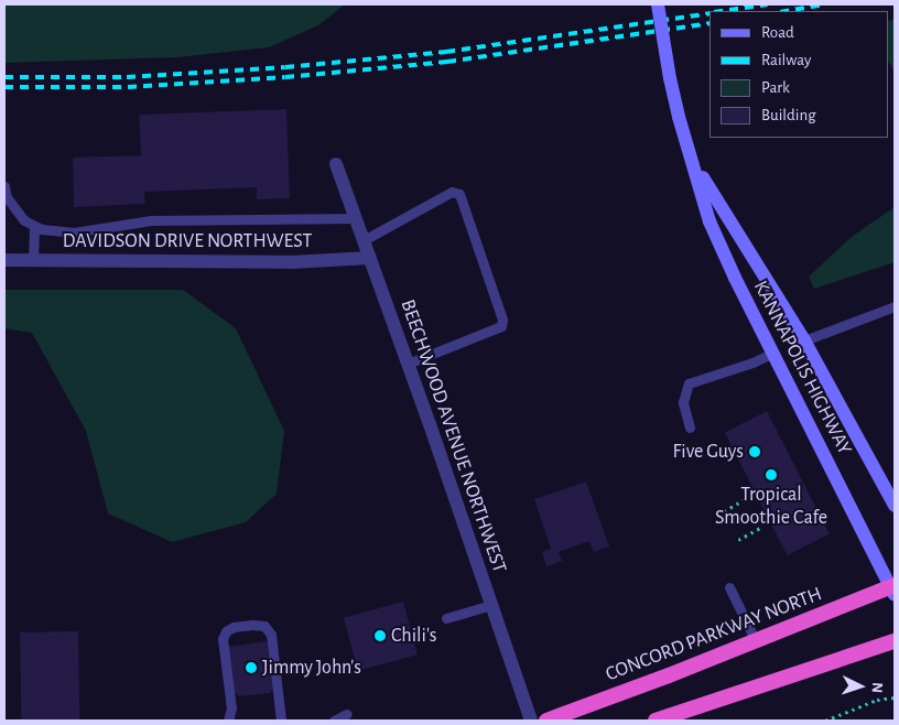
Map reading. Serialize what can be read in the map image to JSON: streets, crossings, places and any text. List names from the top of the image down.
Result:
{
  "streets": {
    "highway": ["CONCORD PARKWAY NORTH"],
    "main road": ["KANNAPOLIS HIGHWAY"],
    "street": ["DAVIDSON DRIVE NORTHWEST", "BEECHWOOD AVENUE NORTHWEST"]
  },
  "crossings": [
    ["DAVIDSON DRIVE NORTHWEST", "BEECHWOOD AVENUE NORTHWEST"],
    ["KANNAPOLIS HIGHWAY", "CONCORD PARKWAY NORTH"]
  ],
  "places": [
    "Five Guys",
    "Tropical Smoothie Cafe",
    "Chili's",
    "Jimmy John's"
  ],
  "legend": [
    "Road",
    "Railway",
    "Park",
    "Building"
  ],
  "north": "right"
}
